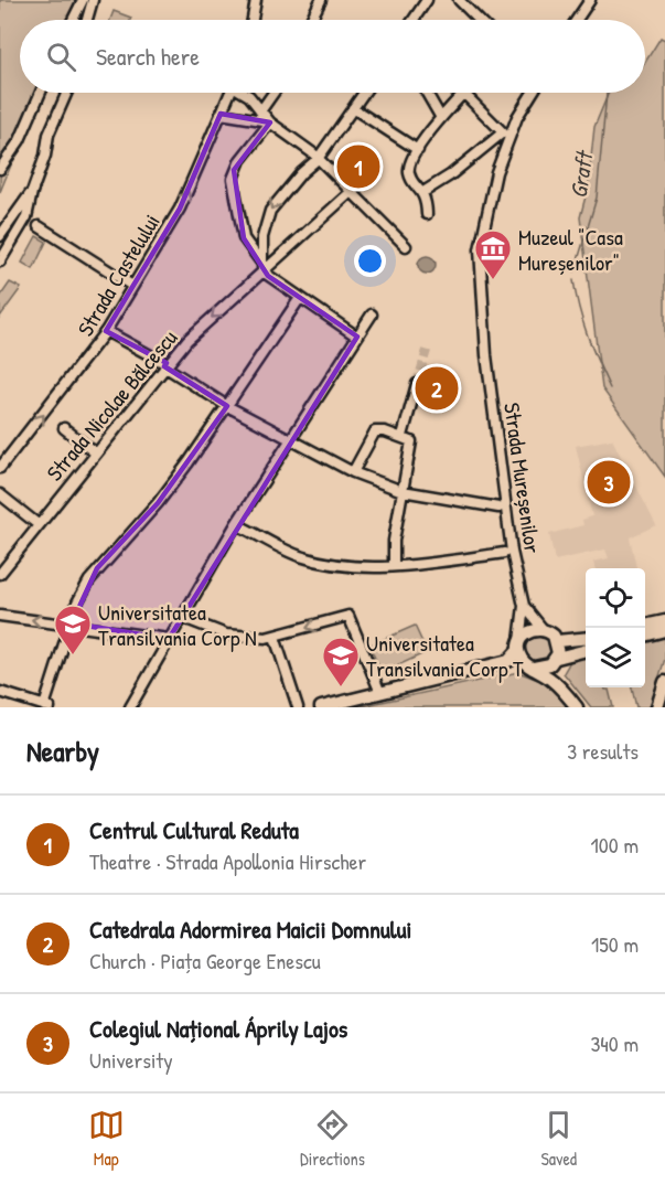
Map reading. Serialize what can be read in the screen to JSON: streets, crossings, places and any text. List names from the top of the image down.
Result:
{
  "streets": {
    "street": ["Strada Castelului", "Strada Nicolae Bălcescu", "Strada Mureșenilor"]
  },
  "one_way": ["Strada Castelului"],
  "water": ["Graft"],
  "places": {
    "museum": ["Muzeul \"Casa Mureșenilor\""],
    "school or university": ["Universitatea Transilvania Corp N", "Universitatea Transilvania Corp T"]
  },
  "page": {
    "search": "Search here",
    "pins": ["1", "2", "3"],
    "heading": ["Nearby", "3 results"],
    "list": [
      {
        "mark": "1",
        "name": "Centrul Cultural Reduta",
        "note": "Theatre · Strada Apollonia Hirscher",
        "value": "100 m"
      },
      {
        "mark": "2",
        "name": "Catedrala Adormirea Maicii Domnului",
        "note": "Church · Piața George Enescu",
        "value": "150 m"
      },
      {
        "mark": "3",
        "name": "Colegiul Național Áprily Lajos",
        "note": "University",
        "value": "340 m"
      }
    ],
    "nav": ["Map", "Directions", "Saved"]
  }
}
